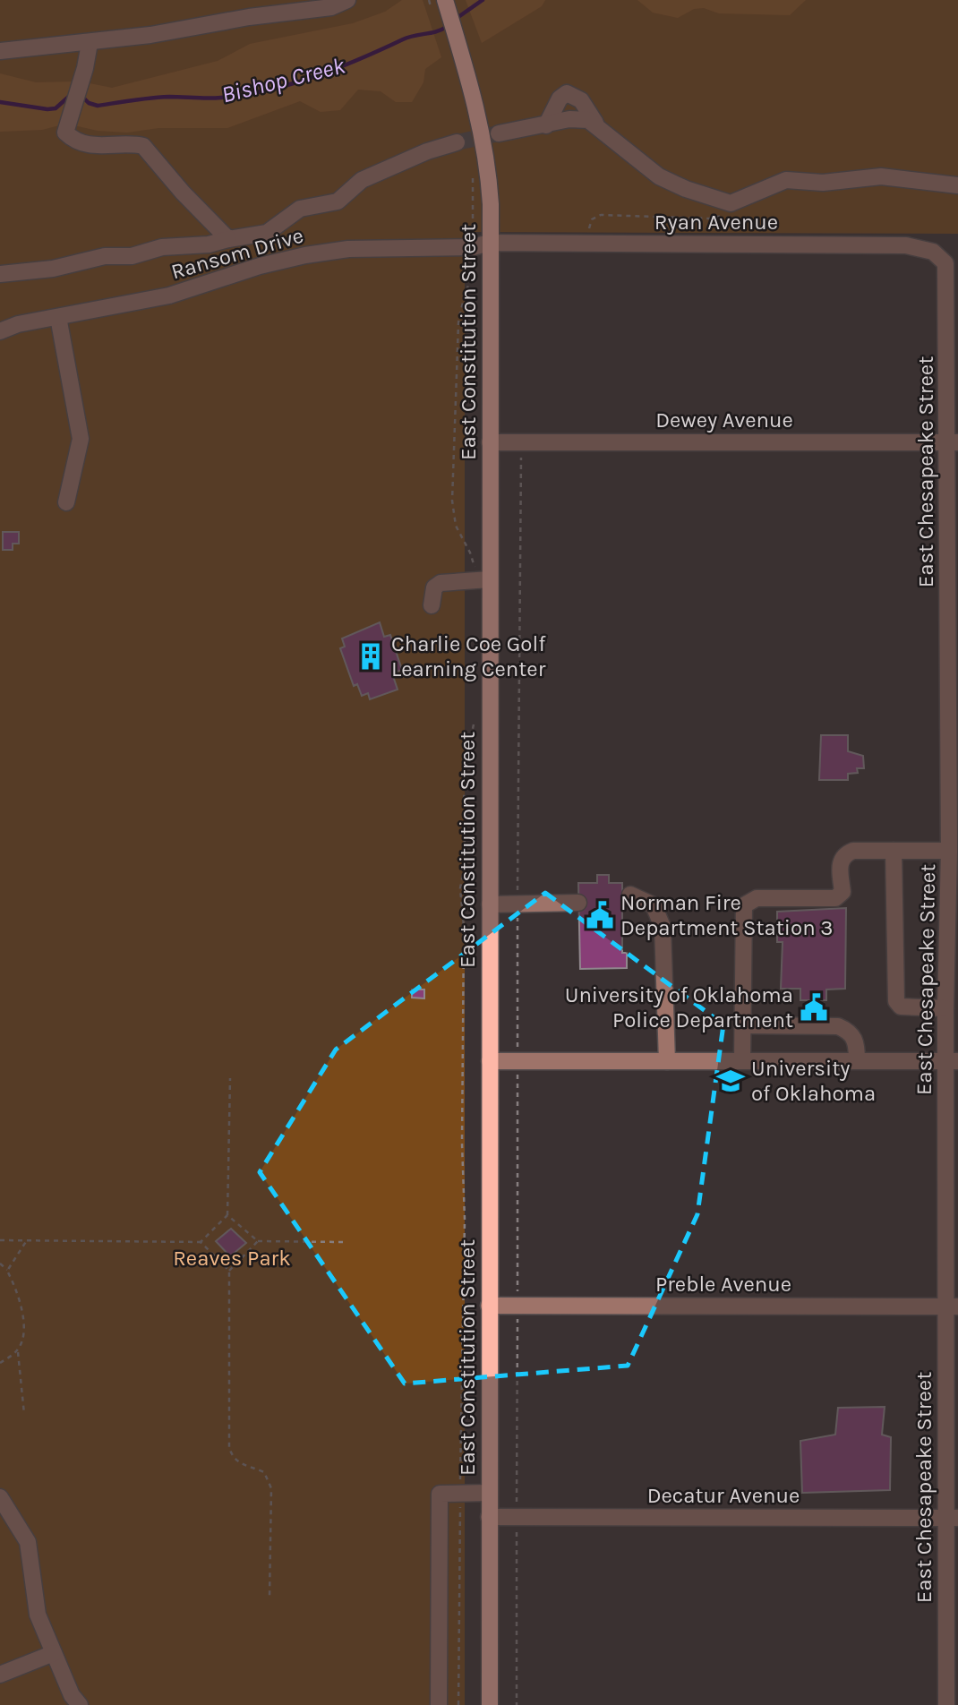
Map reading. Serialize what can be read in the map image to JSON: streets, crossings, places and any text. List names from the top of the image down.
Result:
{
  "streets": {
    "main road": ["East Constitution Street"],
    "street": [
      "Ryan Avenue",
      "Ransom Drive",
      "Dewey Avenue",
      "East Chesapeake Street",
      "Preble Avenue",
      "Decatur Avenue"
    ]
  },
  "crossings": [
    ["Ryan Avenue", "Ransom Drive"],
    ["Ryan Avenue", "East Constitution Street"],
    ["Ryan Avenue", "East Chesapeake Street"],
    ["Ransom Drive", "East Constitution Street"],
    ["East Constitution Street", "Dewey Avenue"],
    ["East Constitution Street", "Preble Avenue"],
    ["East Constitution Street", "Decatur Avenue"],
    ["Dewey Avenue", "East Chesapeake Street"],
    ["East Chesapeake Street", "Preble Avenue"],
    ["East Chesapeake Street", "Decatur Avenue"]
  ],
  "water": ["Bishop Creek"],
  "parks": ["Reaves Park"],
  "places": {
    "building": ["Charlie Coe Golf Learning Center"],
    "public building": ["Norman Fire Department Station 3", "University of Oklahoma Police Department"],
    "school or university": ["University of Oklahoma"]
  }
}
